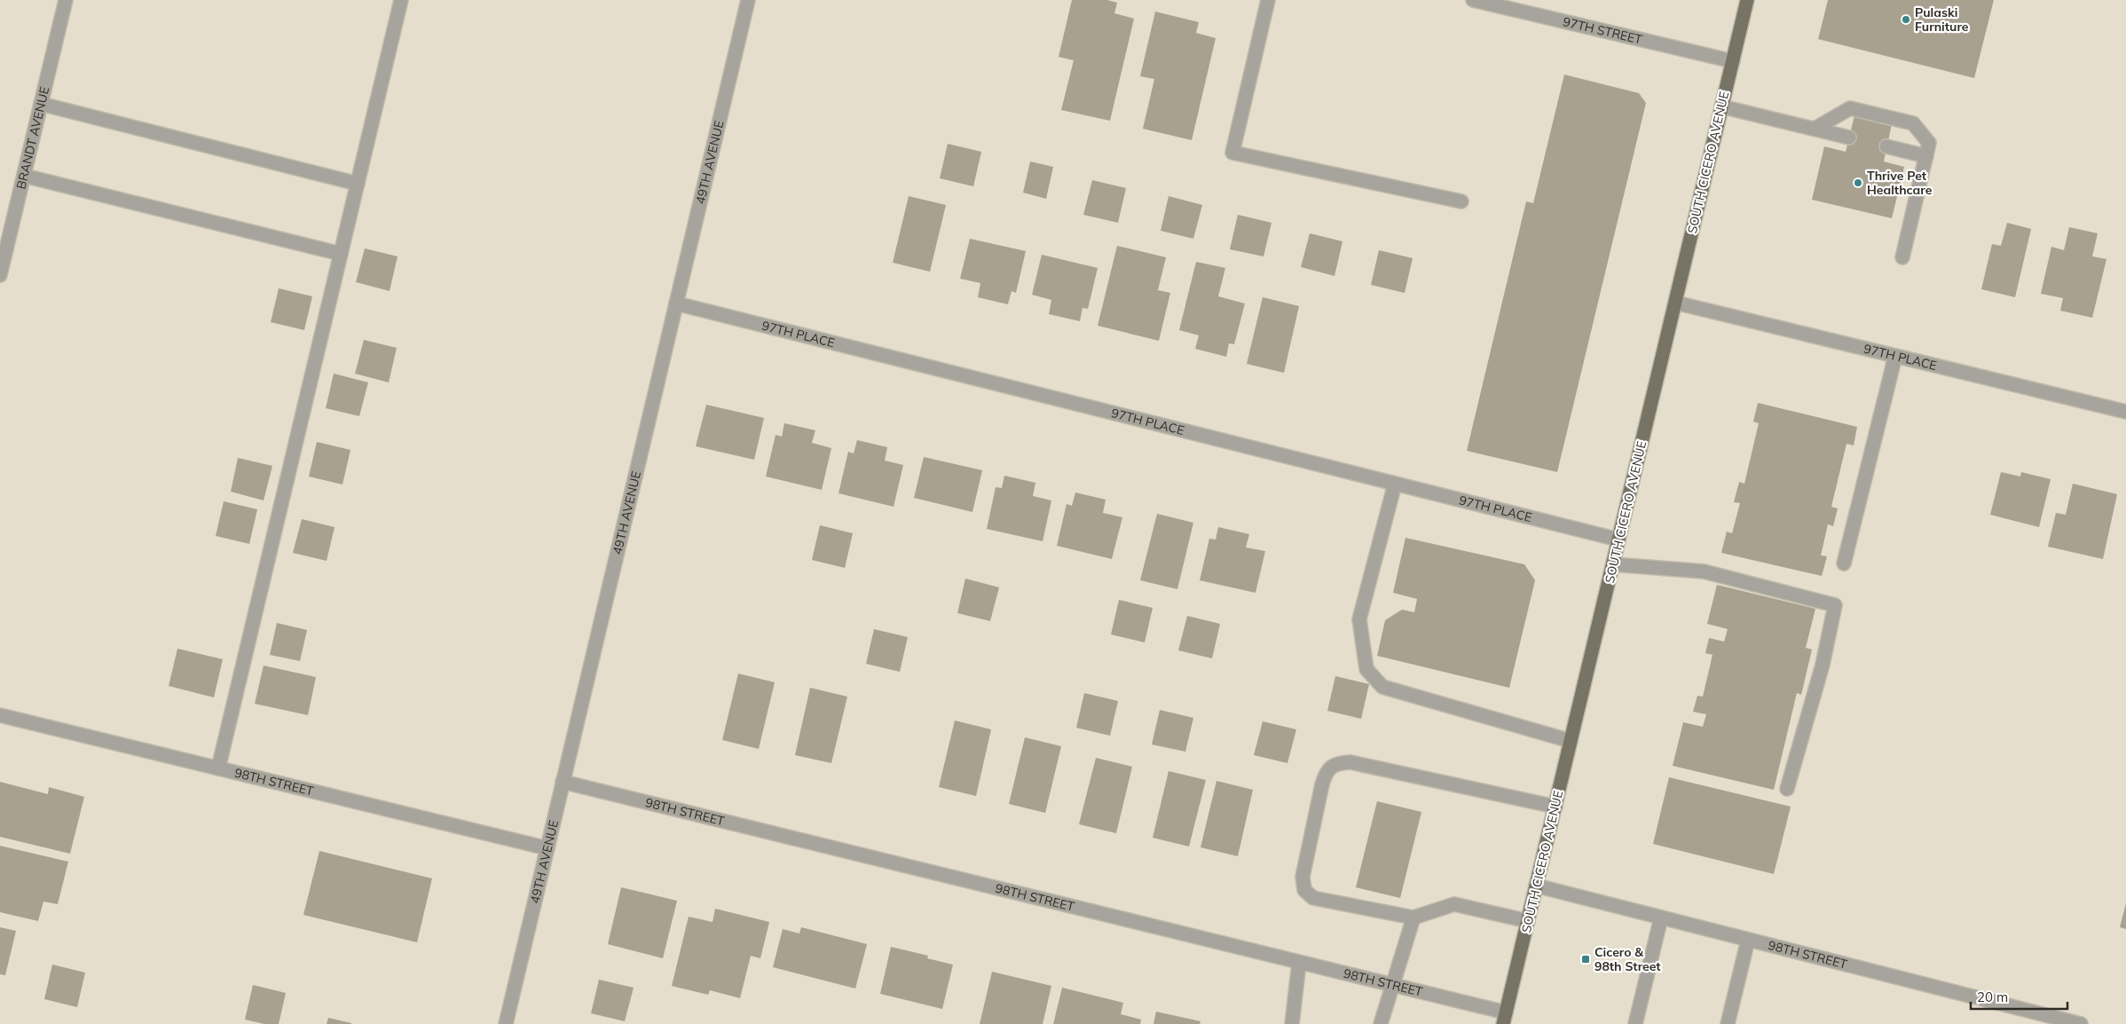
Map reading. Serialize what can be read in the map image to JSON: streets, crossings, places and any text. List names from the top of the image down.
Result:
{
  "streets": {
    "main road": ["SOUTH CICERO AVENUE"],
    "street": [
      "97TH STREET",
      "BRANDT AVENUE",
      "49TH AVENUE",
      "97TH PLACE",
      "98TH STREET"
    ]
  },
  "crossings": [
    ["97TH STREET", "SOUTH CICERO AVENUE"],
    ["49TH AVENUE", "97TH PLACE"],
    ["49TH AVENUE", "98TH STREET"],
    ["SOUTH CICERO AVENUE", "97TH PLACE"],
    ["SOUTH CICERO AVENUE", "98TH STREET"]
  ],
  "places": {
    "other": ["Pulaski Furniture", "Thrive Pet Healthcare"],
    "transit": ["Cicero & 98th Street"]
  },
  "scale_bar": "20 m"
}
